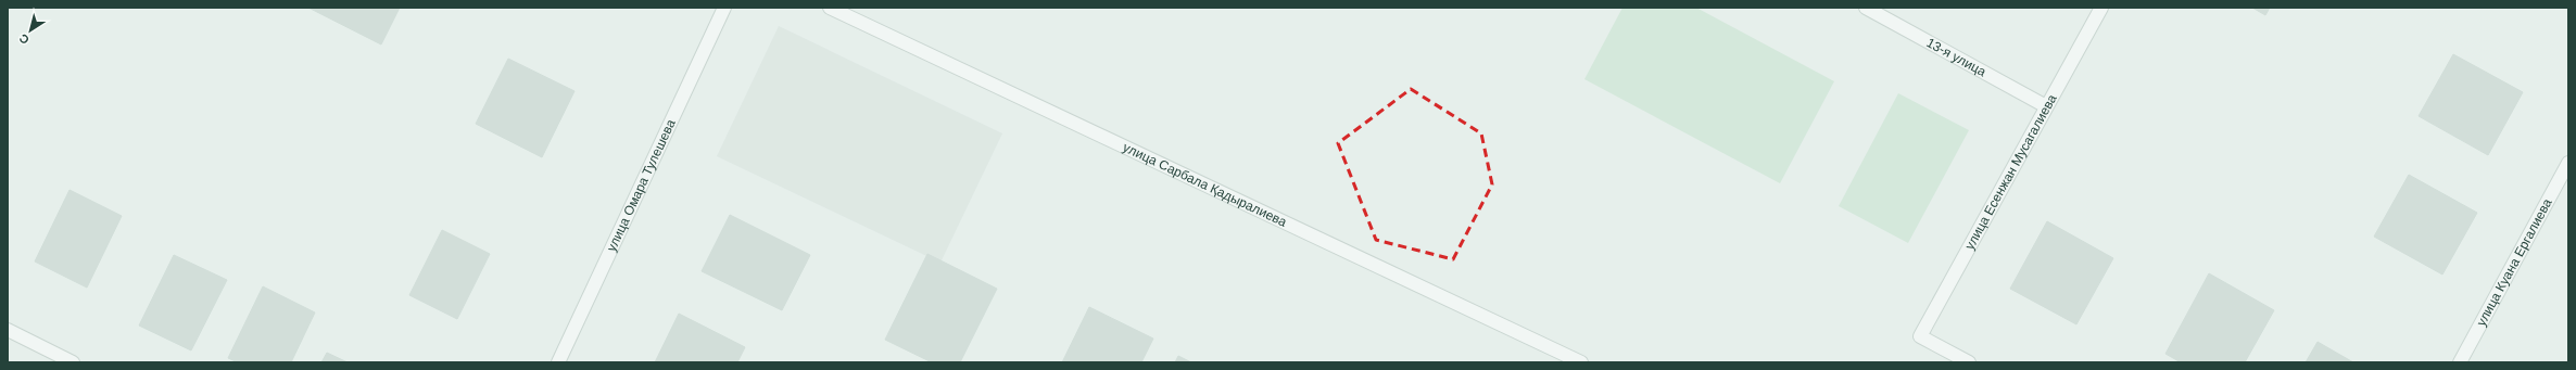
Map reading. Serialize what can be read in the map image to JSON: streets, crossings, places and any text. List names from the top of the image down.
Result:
{
  "streets": {
    "street": [
      "13-я улица",
      "улица Есенжан Мусагалиева",
      "улица Омара Тулешева",
      "улица Сарбала Қадыралиева",
      "улица Куана Ергалиева"
    ]
  },
  "crossings": [
    ["13-я улица", "улица Есенжан Мусагалиева"]
  ],
  "north": "bottom left"
}
